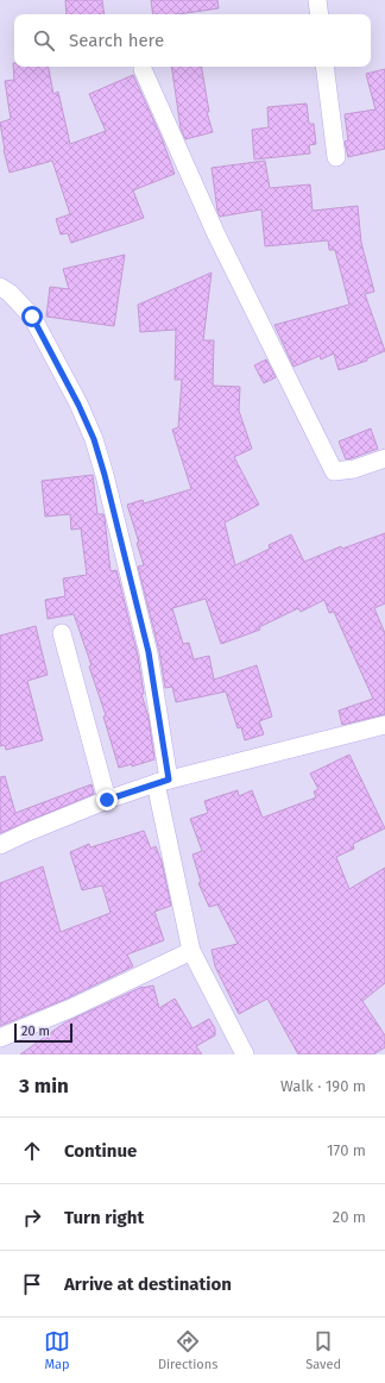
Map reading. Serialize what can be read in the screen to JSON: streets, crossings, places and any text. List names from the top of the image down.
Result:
{
  "scale_bar": "20 m",
  "page": {
    "search": "Search here",
    "scale": "20 m",
    "heading": ["3 min", "Walk · 190 m"],
    "list": [
      ["Continue", "170 m"],
      ["Turn right", "20 m"],
      "Arrive at destination"
    ],
    "nav": ["Map", "Directions", "Saved"]
  }
}
